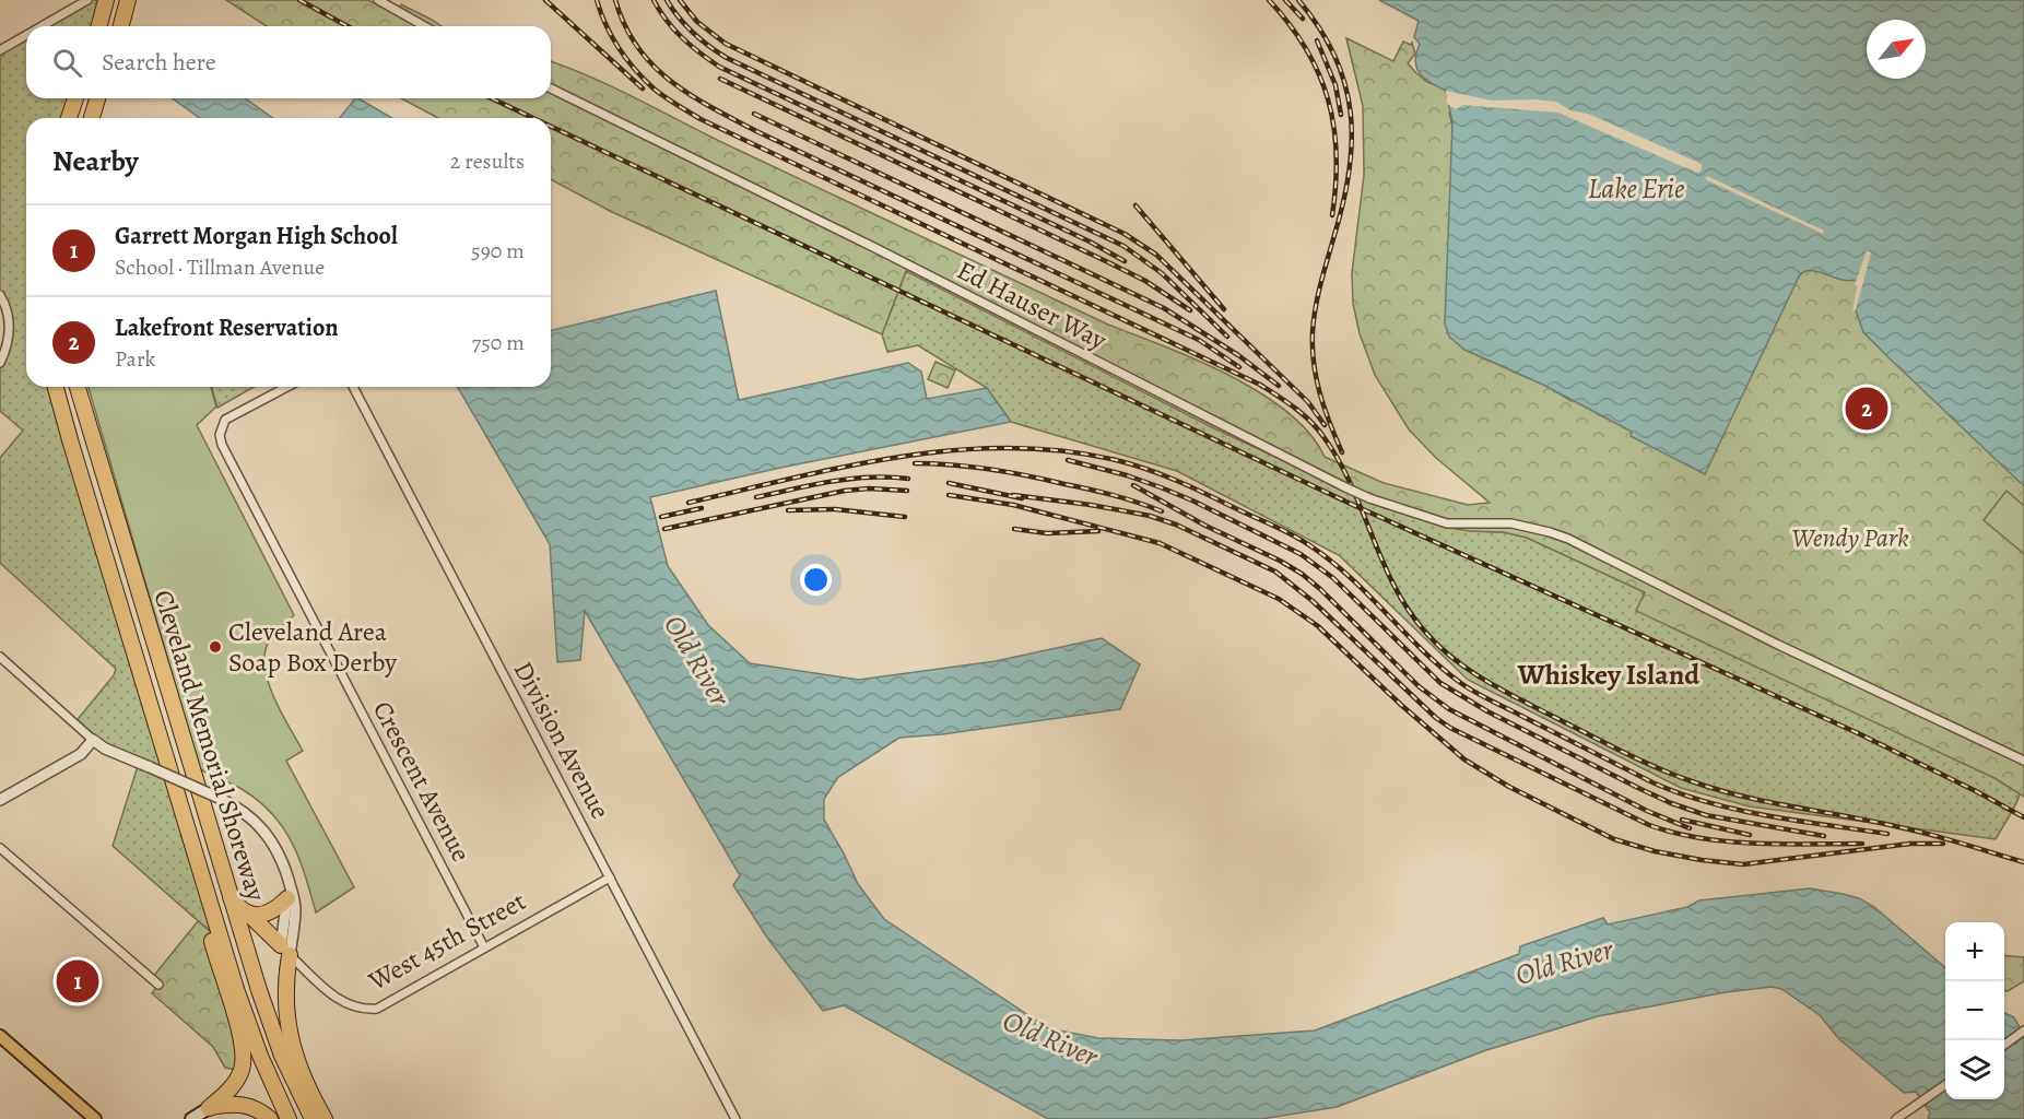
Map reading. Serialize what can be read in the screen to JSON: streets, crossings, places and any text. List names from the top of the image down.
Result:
{
  "streets": {
    "highway": ["Cleveland Memorial Shoreway"],
    "street": [
      "Ed Hauser Way",
      "Division Avenue",
      "Crescent Avenue",
      "West 45th Street"
    ]
  },
  "crossings": [
    ["Division Avenue", "West 45th Street"],
    ["Crescent Avenue", "West 45th Street"]
  ],
  "districts": ["Whiskey Island"],
  "water": ["Lake Erie", "Old River"],
  "parks": ["Wendy Park"],
  "places": ["Cleveland Area Soap Box Derby"],
  "north": "top right",
  "page": {
    "search": "Search here",
    "heading": ["Nearby", "2 results"],
    "list": [
      {
        "mark": "1",
        "name": "Garrett Morgan High School",
        "note": "School · Tillman Avenue",
        "value": "590 m"
      },
      {
        "mark": "2",
        "name": "Lakefront Reservation",
        "note": "Park",
        "value": "750 m"
      }
    ],
    "pins": ["2", "1"],
    "map_buttons": ["+", "−"]
  }
}
